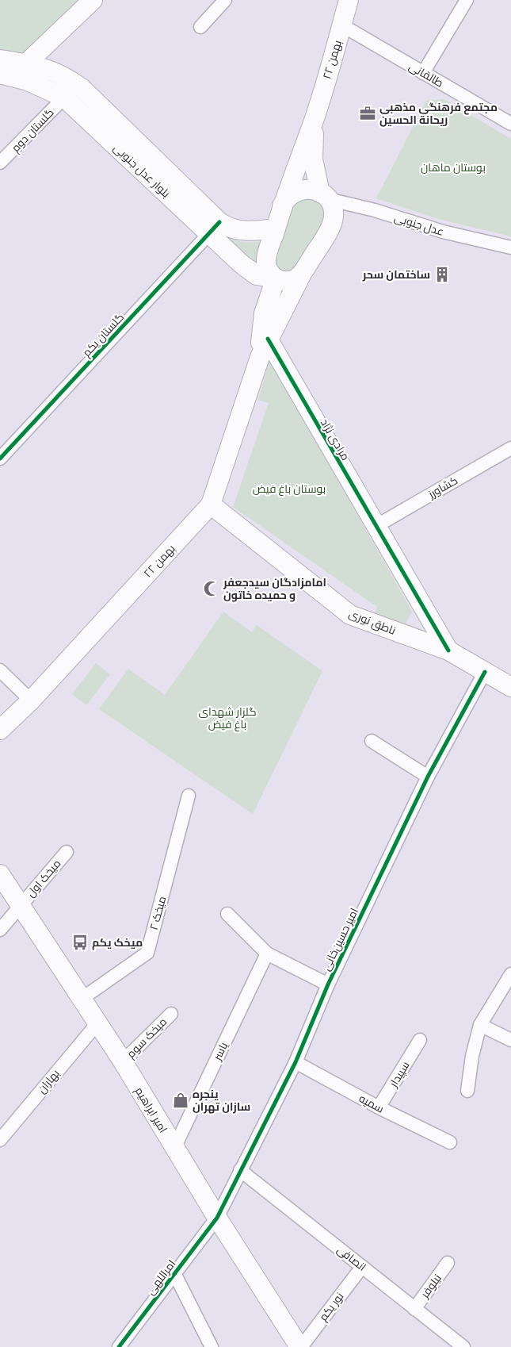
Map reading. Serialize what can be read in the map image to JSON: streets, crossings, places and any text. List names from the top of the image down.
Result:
{
  "streets": {
    "main road": [
      "۲۲ بهمن",
      "بلوار عدل جنوبی",
      "مرادی نژاد",
      "ناطق نوری",
      "امیر ابراهیم"
    ],
    "street": [
      "طالقانی",
      "گلستان دوم",
      "عدل جنوبی",
      "گلستان یکم",
      "کشاورز",
      "میخک اول",
      "میخک ۲",
      "امیر حسین‌خانی",
      "میخک سوم",
      "یاسر",
      "سپیدار",
      "بهاران",
      "سمیه",
      "انصافی",
      "امراللهی",
      "نیلوفر",
      "نور یکم"
    ]
  },
  "crossings": [
    ["۲۲ بهمن", "طالقانی"],
    ["۲۲ بهمن", "بلوار عدل جنوبی"],
    ["۲۲ بهمن", "عدل جنوبی"],
    ["۲۲ بهمن", "مرادی نژاد"],
    ["۲۲ بهمن", "ناطق نوری"],
    ["گلستان دوم", "بلوار عدل جنوبی"],
    ["بلوار عدل جنوبی", "گلستان یکم"],
    ["مرادی نژاد", "کشاورز"],
    ["مرادی نژاد", "ناطق نوری"],
    ["ناطق نوری", "امیر حسین‌خانی"],
    ["میخک اول", "امیر ابراهیم"],
    ["میخک ۲", "امیر ابراهیم"],
    ["امیر حسین‌خانی", "سمیه"],
    ["امیر حسین‌خانی", "امیر ابراهیم"],
    ["امیر حسین‌خانی", "انصافی"],
    ["امیر حسین‌خانی", "امراللهی"],
    ["میخک سوم", "امیر ابراهیم"],
    ["یاسر", "امیر ابراهیم"],
    ["سپیدار", "سمیه"],
    ["بهاران", "امیر ابراهیم"],
    ["امیر ابراهیم", "امراللهی"],
    ["امیر ابراهیم", "نور یکم"],
    ["انصافی", "نیلوفر"],
    ["انصافی", "نور یکم"]
  ],
  "parks": ["بوستان ماهان", "بوستان باغ فیض", "گلزار شهدای باغ فیض"],
  "places": {
    "office": ["مجتمع فرهنگی مذهبی ریحانة الحسین"],
    "building": ["ساختمان سحر"],
    "mosque": ["امامزادگان سیدجعفر و حمیده خاتون"],
    "bus stop": ["میخک یکم"],
    "shop": ["پنجره سازان تهران"]
  }
}
